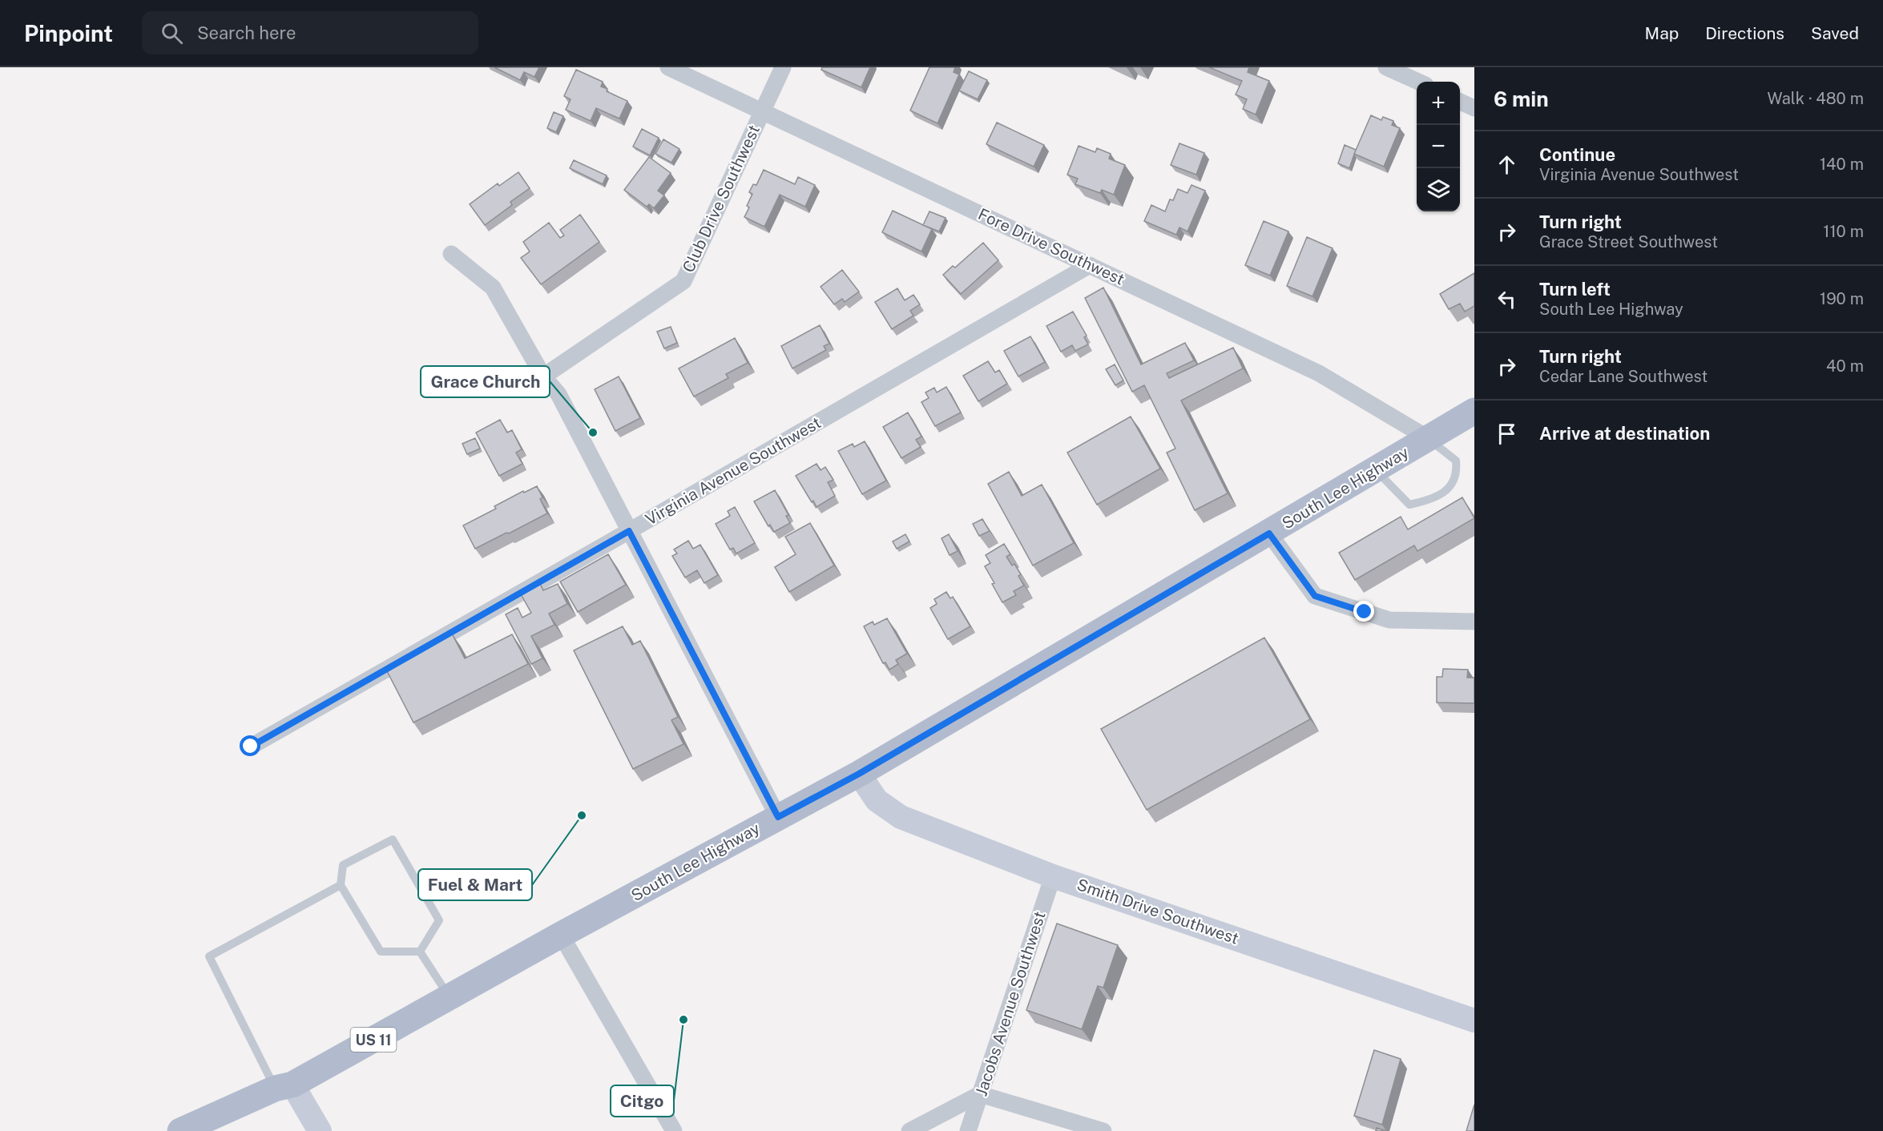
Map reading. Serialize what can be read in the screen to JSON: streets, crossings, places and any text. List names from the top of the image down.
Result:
{
  "streets": {
    "main road": ["South Lee Highway", "US 11"],
    "street": [
      "Club Drive Southwest",
      "Fore Drive Southwest",
      "Virginia Avenue Southwest",
      "Smith Drive Southwest",
      "Jacobs Avenue Southwest"
    ]
  },
  "crossings": [
    ["Club Drive Southwest", "Fore Drive Southwest"],
    ["Fore Drive Southwest", "Virginia Avenue Southwest"],
    ["Fore Drive Southwest", "South Lee Highway"],
    ["South Lee Highway", "Smith Drive Southwest"],
    ["Smith Drive Southwest", "Jacobs Avenue Southwest"]
  ],
  "places": ["Grace Church", "Fuel & Mart", "Citgo"],
  "page": {
    "header": "Pinpoint",
    "search": "Search here",
    "nav": ["Map", "Directions", "Saved"],
    "heading": ["6 min", "Walk · 480 m"],
    "map_buttons": ["+", "−"],
    "list": [
      ["Continue", "Virginia Avenue Southwest", "140 m"],
      ["Turn right", "Grace Street Southwest", "110 m"],
      ["Turn left", "South Lee Highway", "190 m"],
      ["Turn right", "Cedar Lane Southwest", "40 m"],
      "Arrive at destination"
    ]
  }
}
